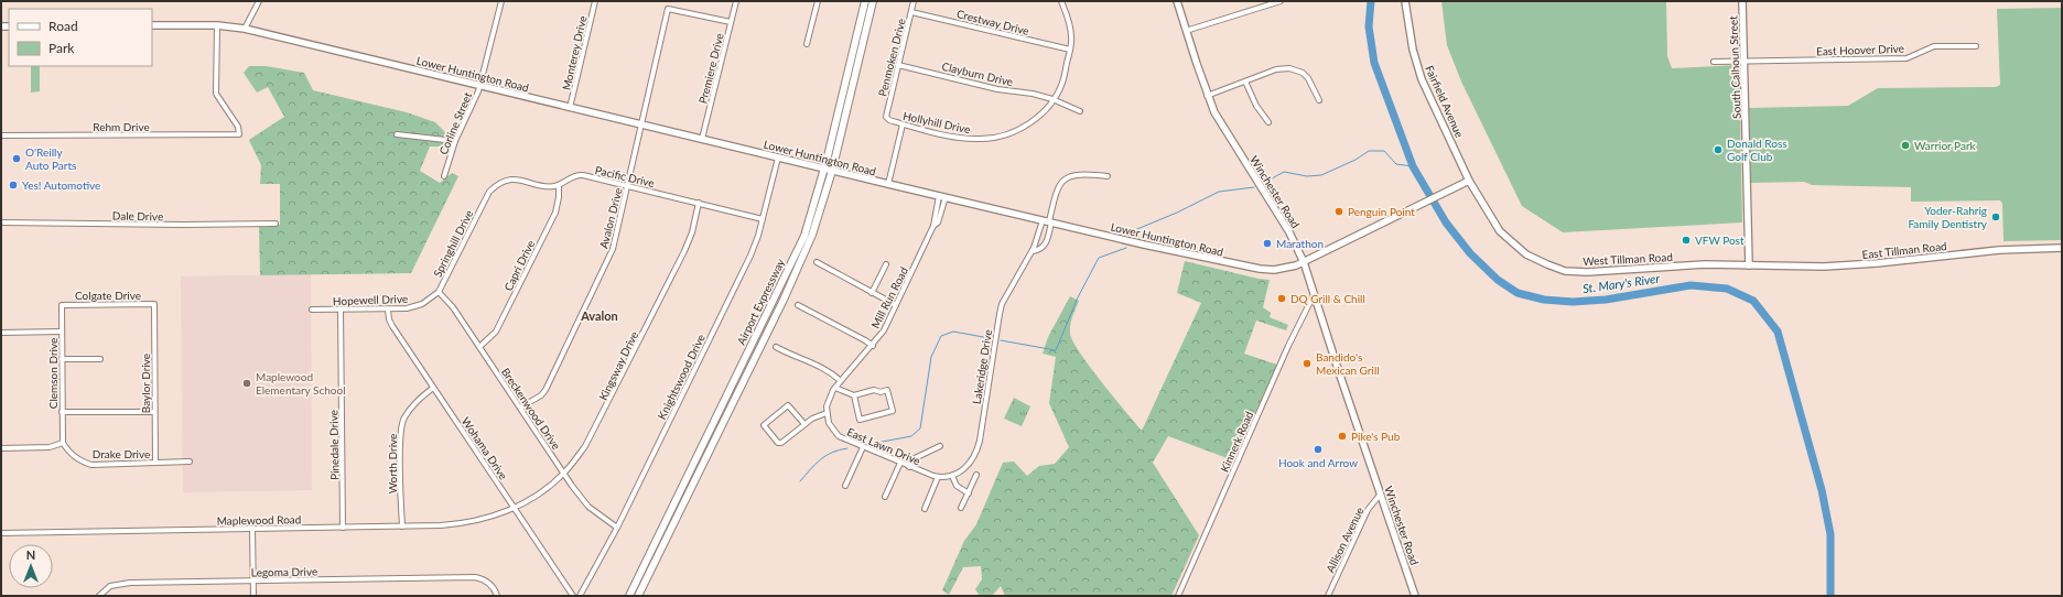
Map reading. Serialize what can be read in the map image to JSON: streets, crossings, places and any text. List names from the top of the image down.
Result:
{
  "streets": {
    "main road": [
      "South Calhoun Street",
      "Lower Huntington Road",
      "Fairfield Avenue",
      "Winchester Road",
      "East Tillman Road",
      "West Tillman Road",
      "Airport Expressway"
    ],
    "street": [
      "Crestway Drive",
      "East Hoover Drive",
      "Monterey Drive",
      "Penmoken Drive",
      "Premiere Drive",
      "Clayburn Drive",
      "Hollyhill Drive",
      "Corline Street",
      "Rehm Drive",
      "Pacific Drive",
      "Dale Drive",
      "Avalon Drive",
      "Springhill Drive",
      "Capri Drive",
      "Colgate Drive",
      "Mill Run Road",
      "Hopewell Drive",
      "Kingsway Drive",
      "Lakeridge Drive",
      "Clemson Drive",
      "Knightswood Drive",
      "Baylor Drive",
      "Breckenwood Drive",
      "Kinnerk Road",
      "Pinedale Drive",
      "East Lawn Drive",
      "Wohama Drive",
      "Drake Drive",
      "Worth Drive",
      "Maplewood Road",
      "Allison Avenue",
      "Legoma Drive"
    ]
  },
  "crossings": [
    ["Crestway Drive", "Penmoken Drive"],
    ["Crestway Drive", "Hollyhill Drive"],
    ["East Hoover Drive", "South Calhoun Street"],
    ["Monterey Drive", "Lower Huntington Road"],
    ["Penmoken Drive", "Clayburn Drive"],
    ["Penmoken Drive", "Hollyhill Drive"],
    ["South Calhoun Street", "East Tillman Road"],
    ["South Calhoun Street", "West Tillman Road"],
    ["Premiere Drive", "Lower Huntington Road"],
    ["Premiere Drive", "Avalon Drive"],
    ["Lower Huntington Road", "Fairfield Avenue"],
    ["Lower Huntington Road", "Corline Street"],
    ["Lower Huntington Road", "Rehm Drive"],
    ["Lower Huntington Road", "Winchester Road"],
    ["Lower Huntington Road", "Avalon Drive"],
    ["Lower Huntington Road", "West Tillman Road"],
    ["Lower Huntington Road", "Mill Run Road"],
    ["Lower Huntington Road", "Airport Expressway"],
    ["Lower Huntington Road", "Lakeridge Drive"],
    ["Lower Huntington Road", "Knightswood Drive"],
    ["Clayburn Drive", "Hollyhill Drive"],
    ["Fairfield Avenue", "West Tillman Road"],
    ["Pacific Drive", "Avalon Drive"],
    ["Pacific Drive", "Springhill Drive"],
    ["Pacific Drive", "Capri Drive"],
    ["Pacific Drive", "Kingsway Drive"],
    ["Pacific Drive", "Knightswood Drive"],
    ["Winchester Road", "Kinnerk Road"],
    ["Winchester Road", "Allison Avenue"],
    ["Avalon Drive", "Breckenwood Drive"],
    ["Springhill Drive", "Hopewell Drive"],
    ["Springhill Drive", "Breckenwood Drive"],
    ["East Tillman Road", "West Tillman Road"],
    ["Capri Drive", "Breckenwood Drive"],
    ["Colgate Drive", "Clemson Drive"],
    ["Colgate Drive", "Baylor Drive"],
    ["Mill Run Road", "East Lawn Drive"],
    ["Hopewell Drive", "Pinedale Drive"],
    ["Hopewell Drive", "Wohama Drive"],
    ["Kingsway Drive", "Breckenwood Drive"],
    ["Kingsway Drive", "Wohama Drive"],
    ["Kingsway Drive", "Maplewood Road"],
    ["Lakeridge Drive", "East Lawn Drive"],
    ["Clemson Drive", "Drake Drive"],
    ["Knightswood Drive", "Breckenwood Drive"],
    ["Baylor Drive", "Drake Drive"],
    ["Pinedale Drive", "Maplewood Road"],
    ["Wohama Drive", "Worth Drive"],
    ["Wohama Drive", "Maplewood Road"],
    ["Worth Drive", "Maplewood Road"]
  ],
  "districts": ["Avalon"],
  "water": ["St. Mary's River"],
  "places": [
    "Warrior Park",
    "Donald Ross Golf Club",
    "O'Reilly Auto Parts",
    "Yes! Automotive",
    "Penguin Point",
    "Yoder-Rahrig Family Dentistry",
    "VFW Post",
    "Marathon",
    "DQ Grill & Chill",
    "Bandido's Mexican Grill",
    "Maplewood Elementary School",
    "Pike's Pub",
    "Hook and Arrow"
  ],
  "legend": ["Road", "Park"],
  "north": "top"
}
